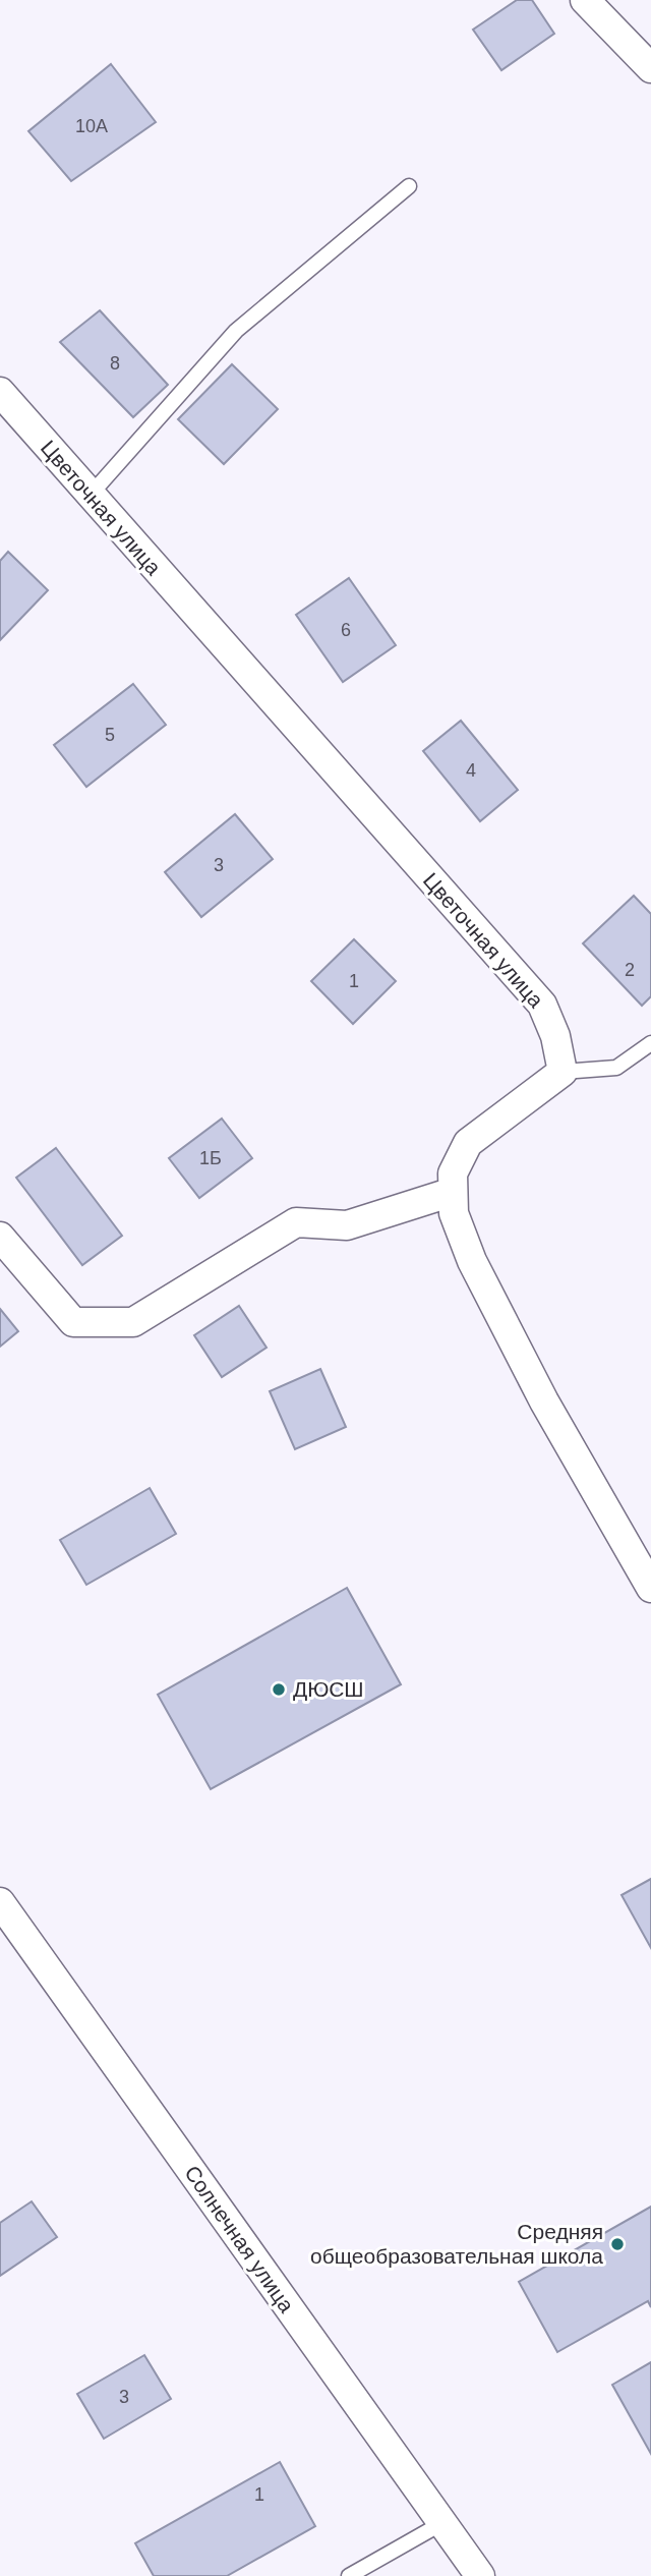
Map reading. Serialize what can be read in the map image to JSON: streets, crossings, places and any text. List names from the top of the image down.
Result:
{
  "streets": {
    "street": ["Цветочная улица", "Солнечная улица"]
  },
  "places": ["ДЮСШ", "Средняя общеобразовательная школа"],
  "house_numbers": [
    "10А",
    "8",
    "6",
    "5",
    "4",
    "3",
    "2",
    "1",
    "1Б",
    "3",
    "1"
  ]
}
